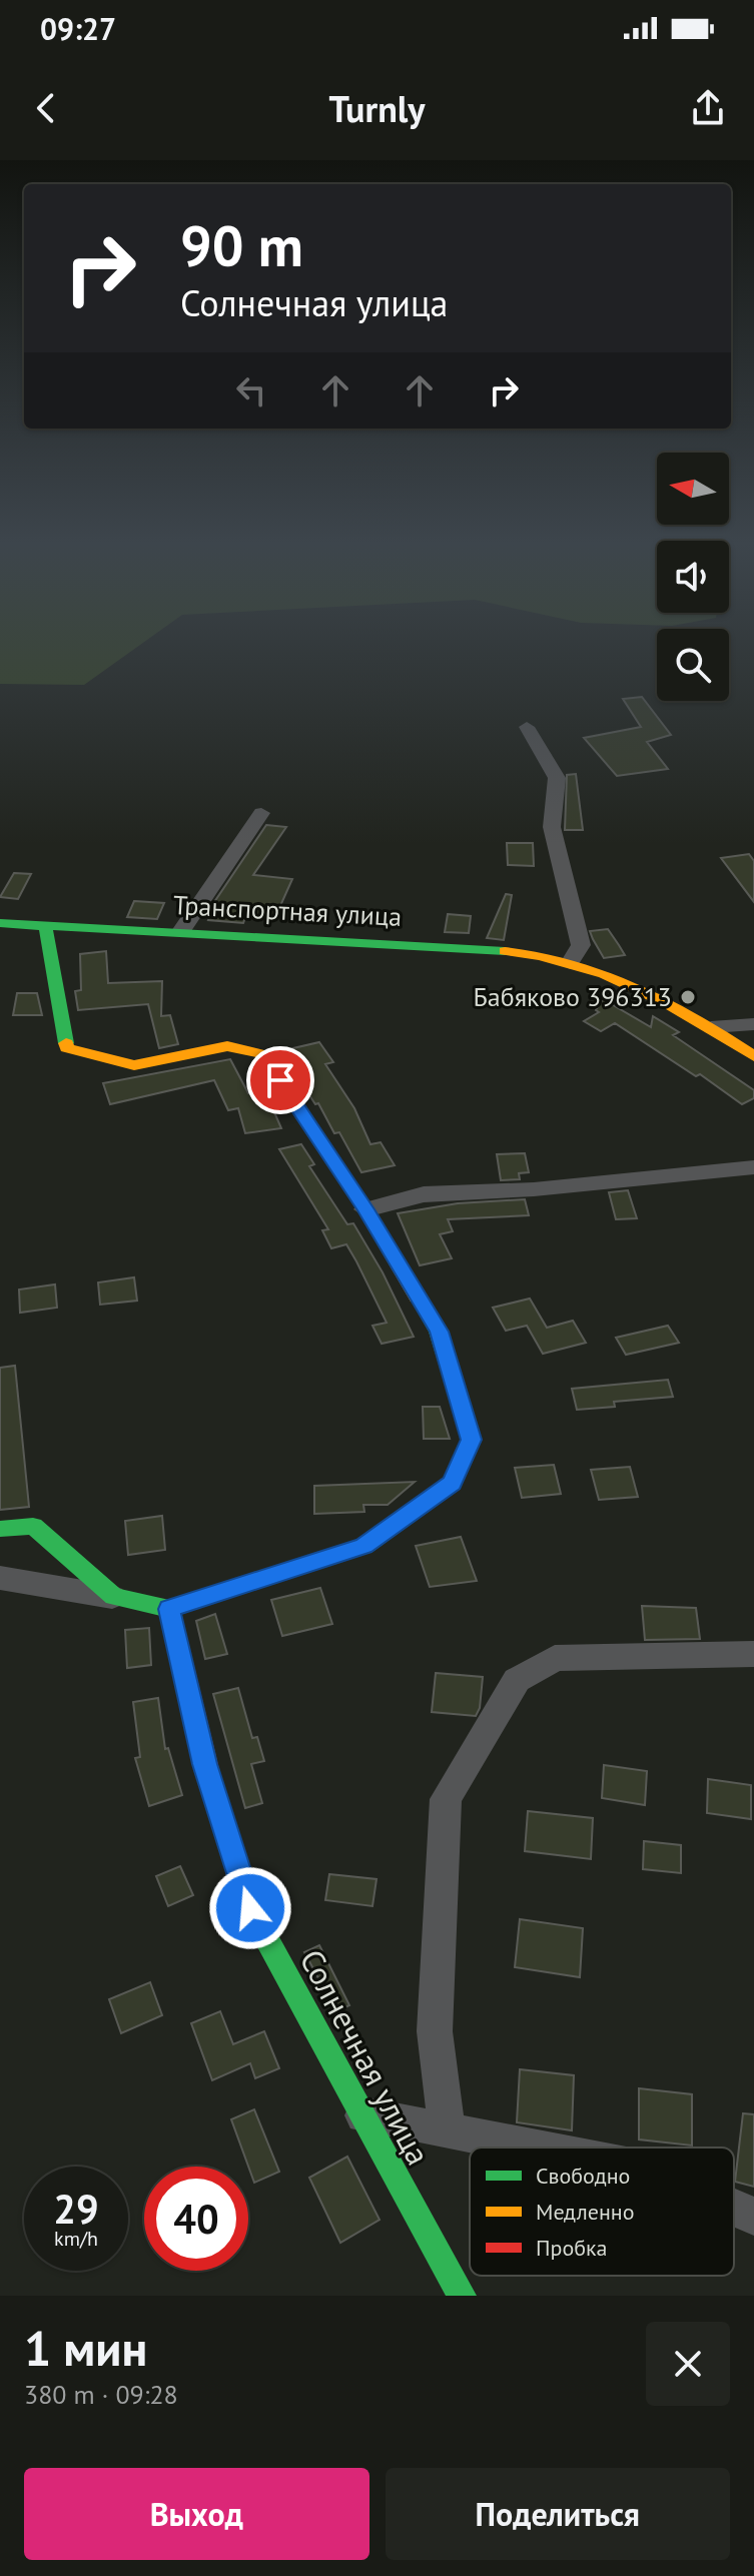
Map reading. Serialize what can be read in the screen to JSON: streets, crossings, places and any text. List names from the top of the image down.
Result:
{
  "streets": {
    "street": ["Транспортная улица", "Солнечная улица"]
  },
  "places": ["Бабяково 396313"],
  "legend": ["Свободно", "Медленно", "Пробка"],
  "north": "left",
  "page": {
    "status": "09:27",
    "header": "Turnly",
    "turn": ["90 m", "Солнечная улица"],
    "speed": "29 km/h",
    "limit": "40",
    "heading": ["1 мин", "380 m · 09:28"],
    "buttons": ["Выход", "Поделиться"]
  }
}
